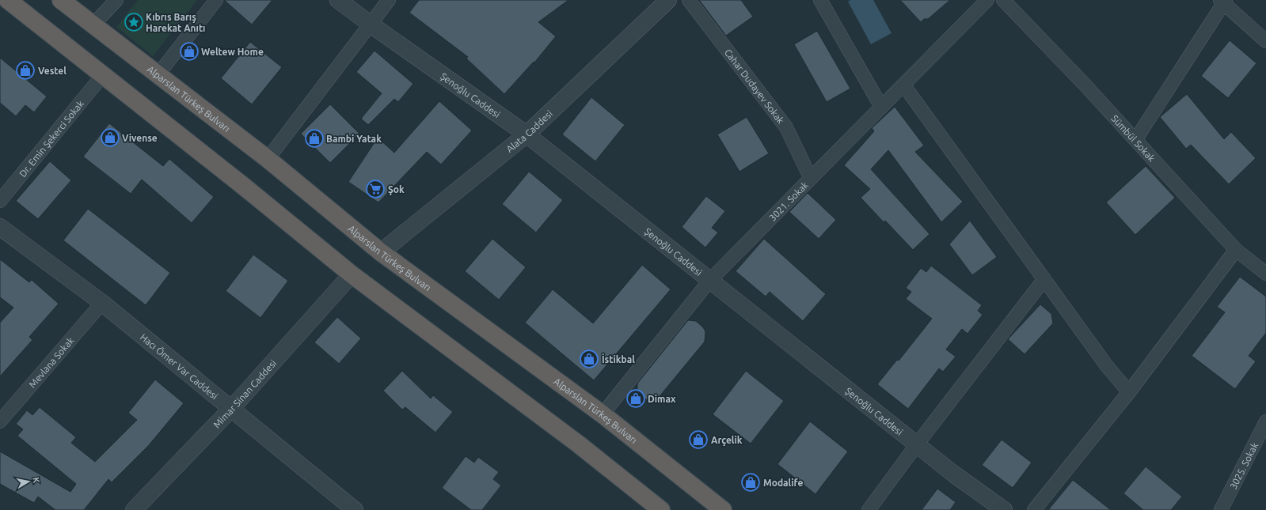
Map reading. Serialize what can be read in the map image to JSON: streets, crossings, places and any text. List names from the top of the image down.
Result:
{
  "streets": {
    "highway": ["Alparslan Türkeş Bulvarı"],
    "street": [
      "Cahar Dudayev Sokak",
      "Şenoğlu Caddesi",
      "Alata Caddesi",
      "Dr. Emin Şekerci Sokak",
      "Sümbül Sokak",
      "3021. Sokak",
      "Mevlana Sokak",
      "Hacı Ömer Var Caddesi",
      "Mimar Sinan Caddesi",
      "3025. Sokak"
    ]
  },
  "crossings": [
    ["Cahar Dudayev Sokak", "3021. Sokak"],
    ["Şenoğlu Caddesi", "Alata Caddesi"],
    ["Şenoğlu Caddesi", "3021. Sokak"],
    ["Alparslan Türkeş Bulvarı", "Alata Caddesi"],
    ["Alparslan Türkeş Bulvarı", "3021. Sokak"],
    ["Mevlana Sokak", "Hacı Ömer Var Caddesi"],
    ["Hacı Ömer Var Caddesi", "Mimar Sinan Caddesi"]
  ],
  "places": {
    "place": ["Kıbrıs Barış Harekat Anıtı"],
    "shop": [
      "Weltew Home",
      "Vestel",
      "Vivense",
      "Bambi Yatak",
      "İstikbal",
      "Dimax",
      "Arçelik",
      "Modalife"
    ],
    "supermarket": ["Şok"]
  },
  "north": "right"
}
